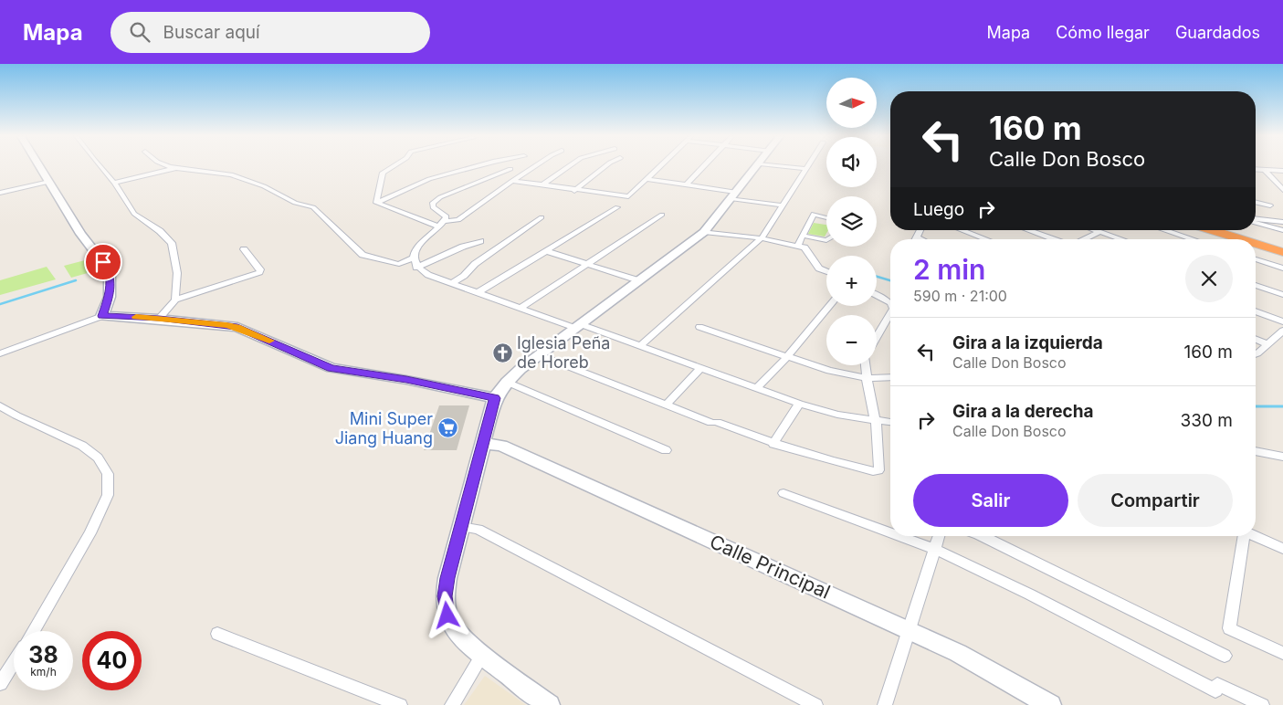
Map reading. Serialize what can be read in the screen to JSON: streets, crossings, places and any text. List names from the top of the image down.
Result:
{
  "streets": {
    "street": ["Calle Principal"]
  },
  "places": {
    "church": ["Iglesia Peña de Horeb"],
    "supermarket": ["Mini Super Jiang Huang"]
  },
  "north": "right",
  "page": {
    "header": "Mapa",
    "search": "Buscar aquí",
    "nav": ["Mapa", "Cómo llegar", "Guardados"],
    "map_buttons": ["+", "−"],
    "turn": ["160 m", "Calle Don Bosco"],
    "then": "Luego",
    "heading": ["2 min", "590 m · 21:00"],
    "list": [
      {
        "name": "Gira a la izquierda",
        "note": "Calle Don Bosco",
        "value": "160 m"
      },
      {
        "name": "Gira a la derecha",
        "note": "Calle Don Bosco",
        "value": "330 m"
      }
    ],
    "buttons": ["Salir", "Compartir"],
    "speed": "38 km/h",
    "limit": "40"
  }
}
